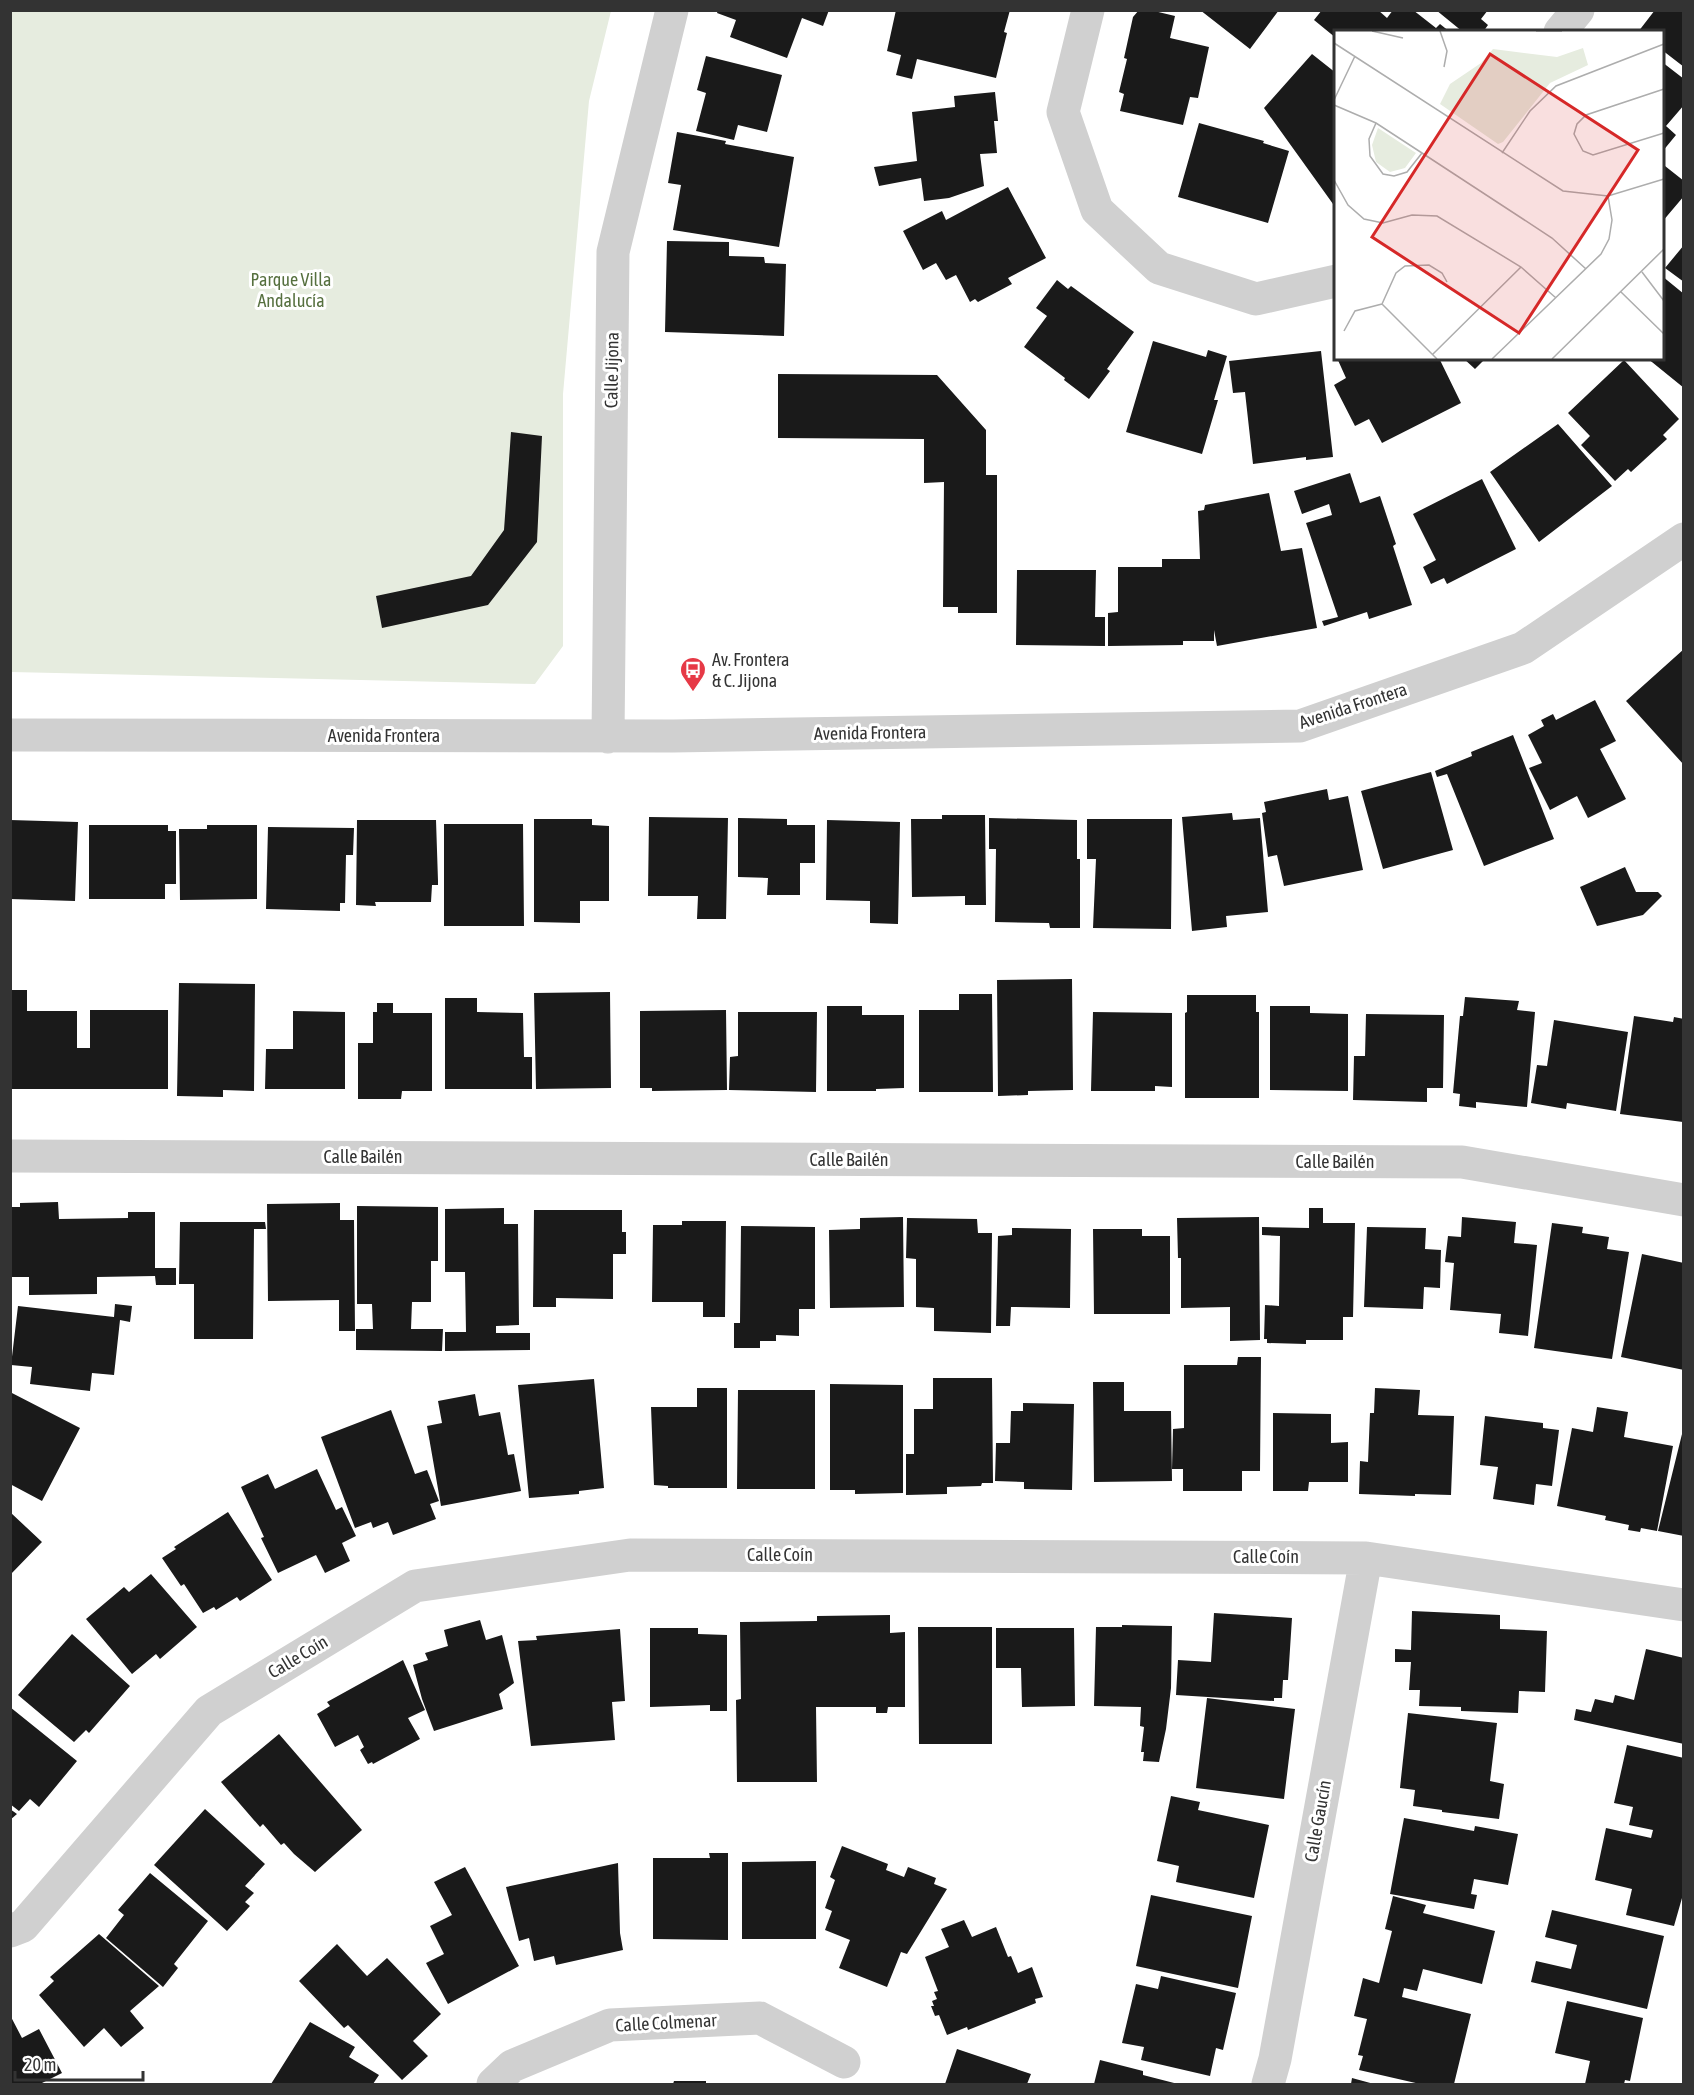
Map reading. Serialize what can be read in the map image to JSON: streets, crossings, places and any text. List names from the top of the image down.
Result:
{
  "streets": {
    "street": [
      "Calle Jijona",
      "Avenida Frontera",
      "Calle Bailén",
      "Calle Coín",
      "Calle Gaucín",
      "Calle Colmenar"
    ]
  },
  "crossings": [
    ["Calle Jijona", "Avenida Frontera"],
    ["Calle Coín", "Calle Gaucín"]
  ],
  "parks": ["Parque Villa Andalucía"],
  "places": {
    "bus stop": ["Av. Frontera & C. Jijona"]
  },
  "scale_bar": "20 m"
}
